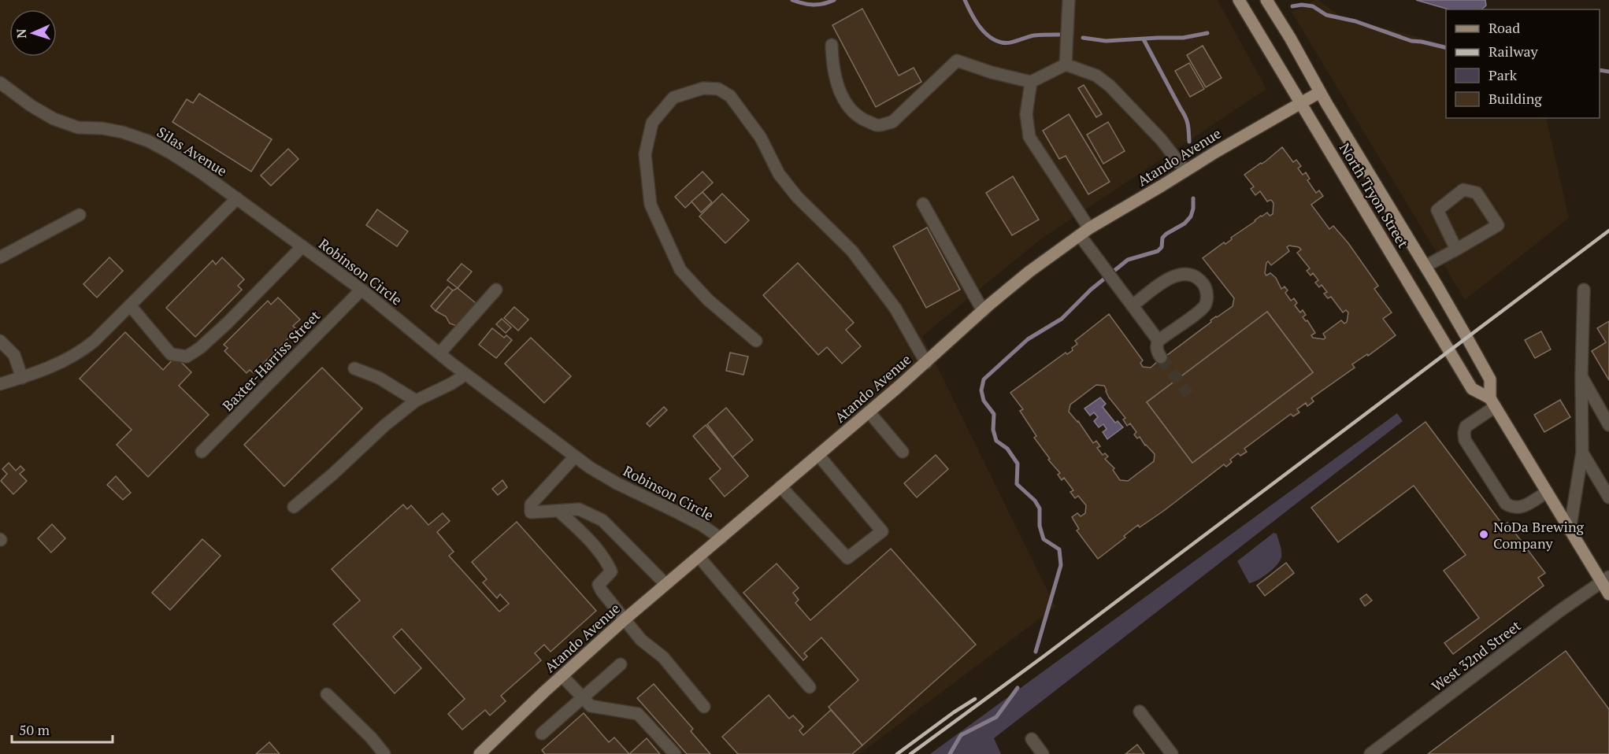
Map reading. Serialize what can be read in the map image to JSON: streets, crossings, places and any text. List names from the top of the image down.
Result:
{
  "streets": {
    "main road": ["Atando Avenue", "North Tryon Street"],
    "street": [
      "Silas Avenue",
      "Robinson Circle",
      "Baxter-Harriss Street",
      "West 32nd Street"
    ]
  },
  "crossings": [
    ["Silas Avenue", "Robinson Circle"],
    ["Atando Avenue", "North Tryon Street"],
    ["Atando Avenue", "Robinson Circle"],
    ["North Tryon Street", "West 32nd Street"],
    ["Robinson Circle", "Baxter-Harriss Street"]
  ],
  "places": ["NoDa Brewing Company"],
  "legend": [
    "Road",
    "Railway",
    "Park",
    "Building"
  ],
  "scale_bar": "50 m",
  "north": "left"
}
